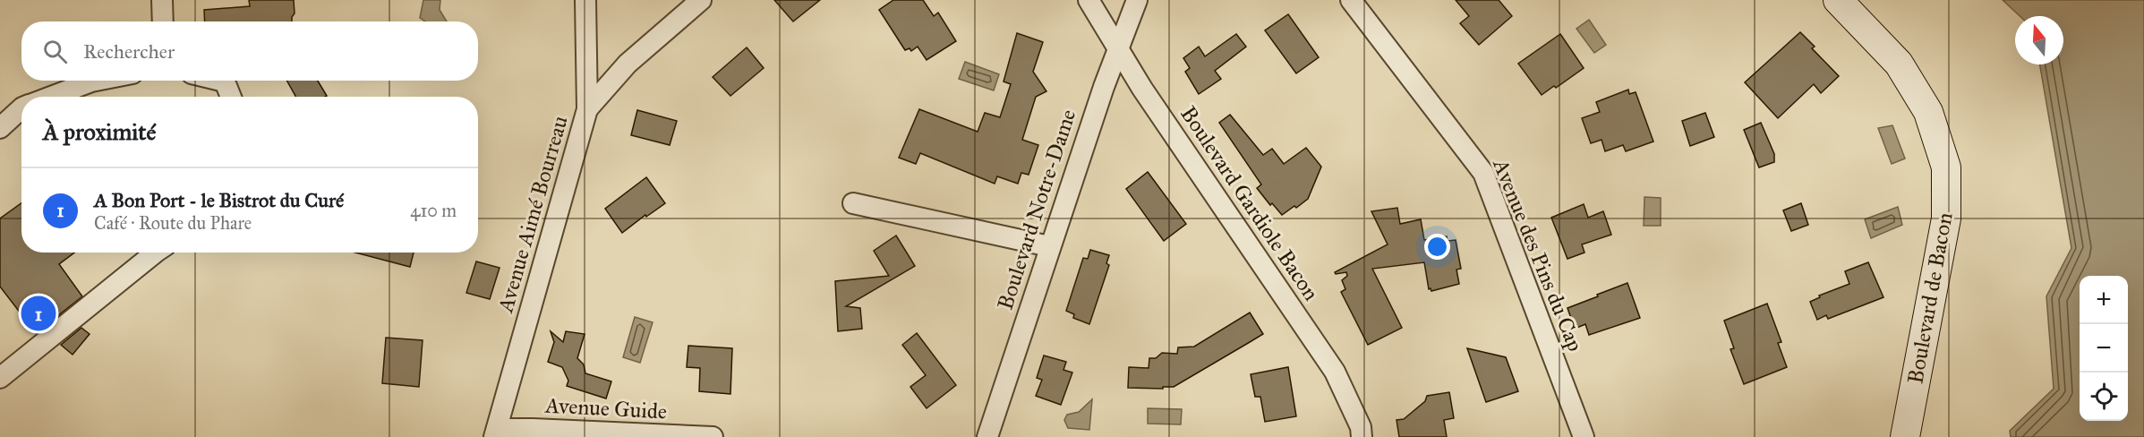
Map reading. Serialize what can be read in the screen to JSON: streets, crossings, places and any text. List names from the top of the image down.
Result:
{
  "streets": {
    "street": [
      "Boulevard Gardiole Bacon",
      "Boulevard Notre-Dame",
      "Avenue Aimé Bourreau",
      "Avenue des Pins du Cap",
      "Boulevard de Bacon",
      "Avenue Guide"
    ]
  },
  "crossings": [
    ["Boulevard Gardiole Bacon", "Boulevard Notre-Dame"],
    ["Avenue Aimé Bourreau", "Avenue Guide"]
  ],
  "north": "top",
  "page": {
    "search": "Rechercher",
    "heading": "À proximité",
    "list": [
      {
        "mark": "1",
        "name": "A Bon Port - le Bistrot du Curé",
        "note": "Café · Route du Phare",
        "value": "410 m"
      }
    ],
    "map_buttons": ["+", "−"],
    "pins": "1"
  }
}
